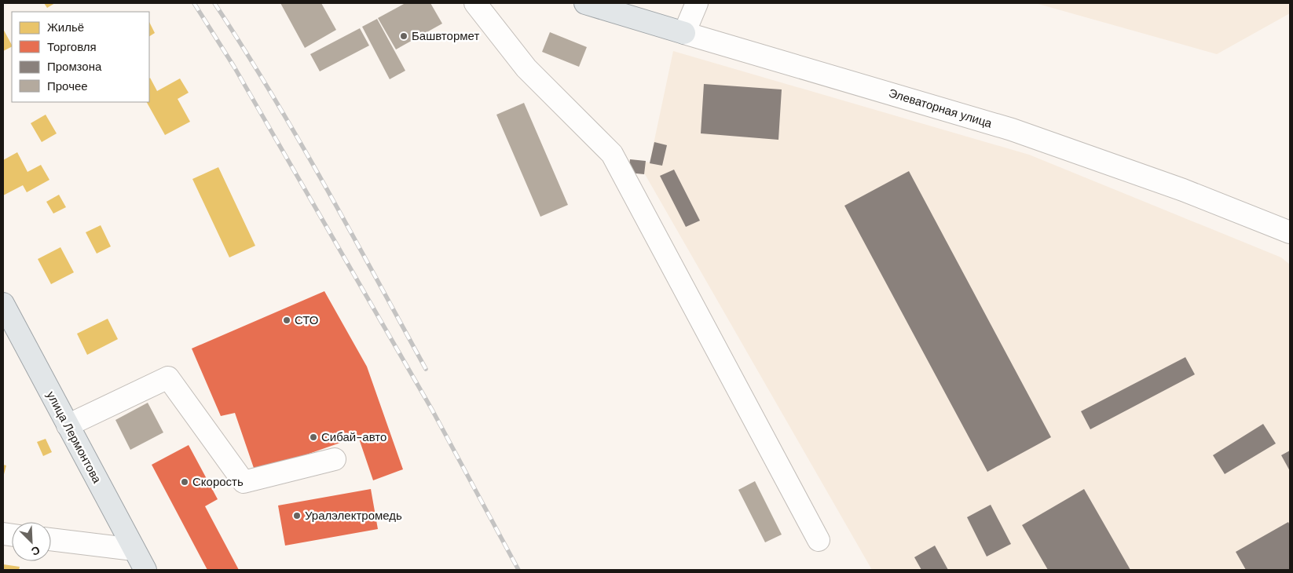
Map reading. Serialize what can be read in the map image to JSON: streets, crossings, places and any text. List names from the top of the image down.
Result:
{
  "streets": {
    "main road": ["Элеваторная улица", "улица Лермонтова"]
  },
  "places": [
    "Башвтормет",
    "СТО",
    "Сибай-авто",
    "Скорость",
    "Уралэлектромедь"
  ],
  "legend": [
    "Жильё",
    "Торговля",
    "Промзона",
    "Прочее"
  ],
  "north": "bottom right"
}
